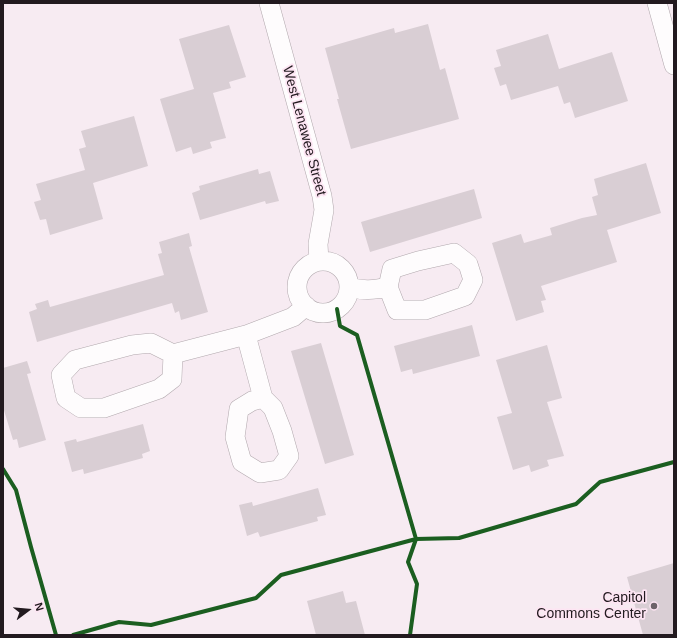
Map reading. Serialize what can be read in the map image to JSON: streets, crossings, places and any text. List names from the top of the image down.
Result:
{
  "streets": {
    "street": ["West Lenawee Street"]
  },
  "places": ["Capitol Commons Center"],
  "north": "right"
}
